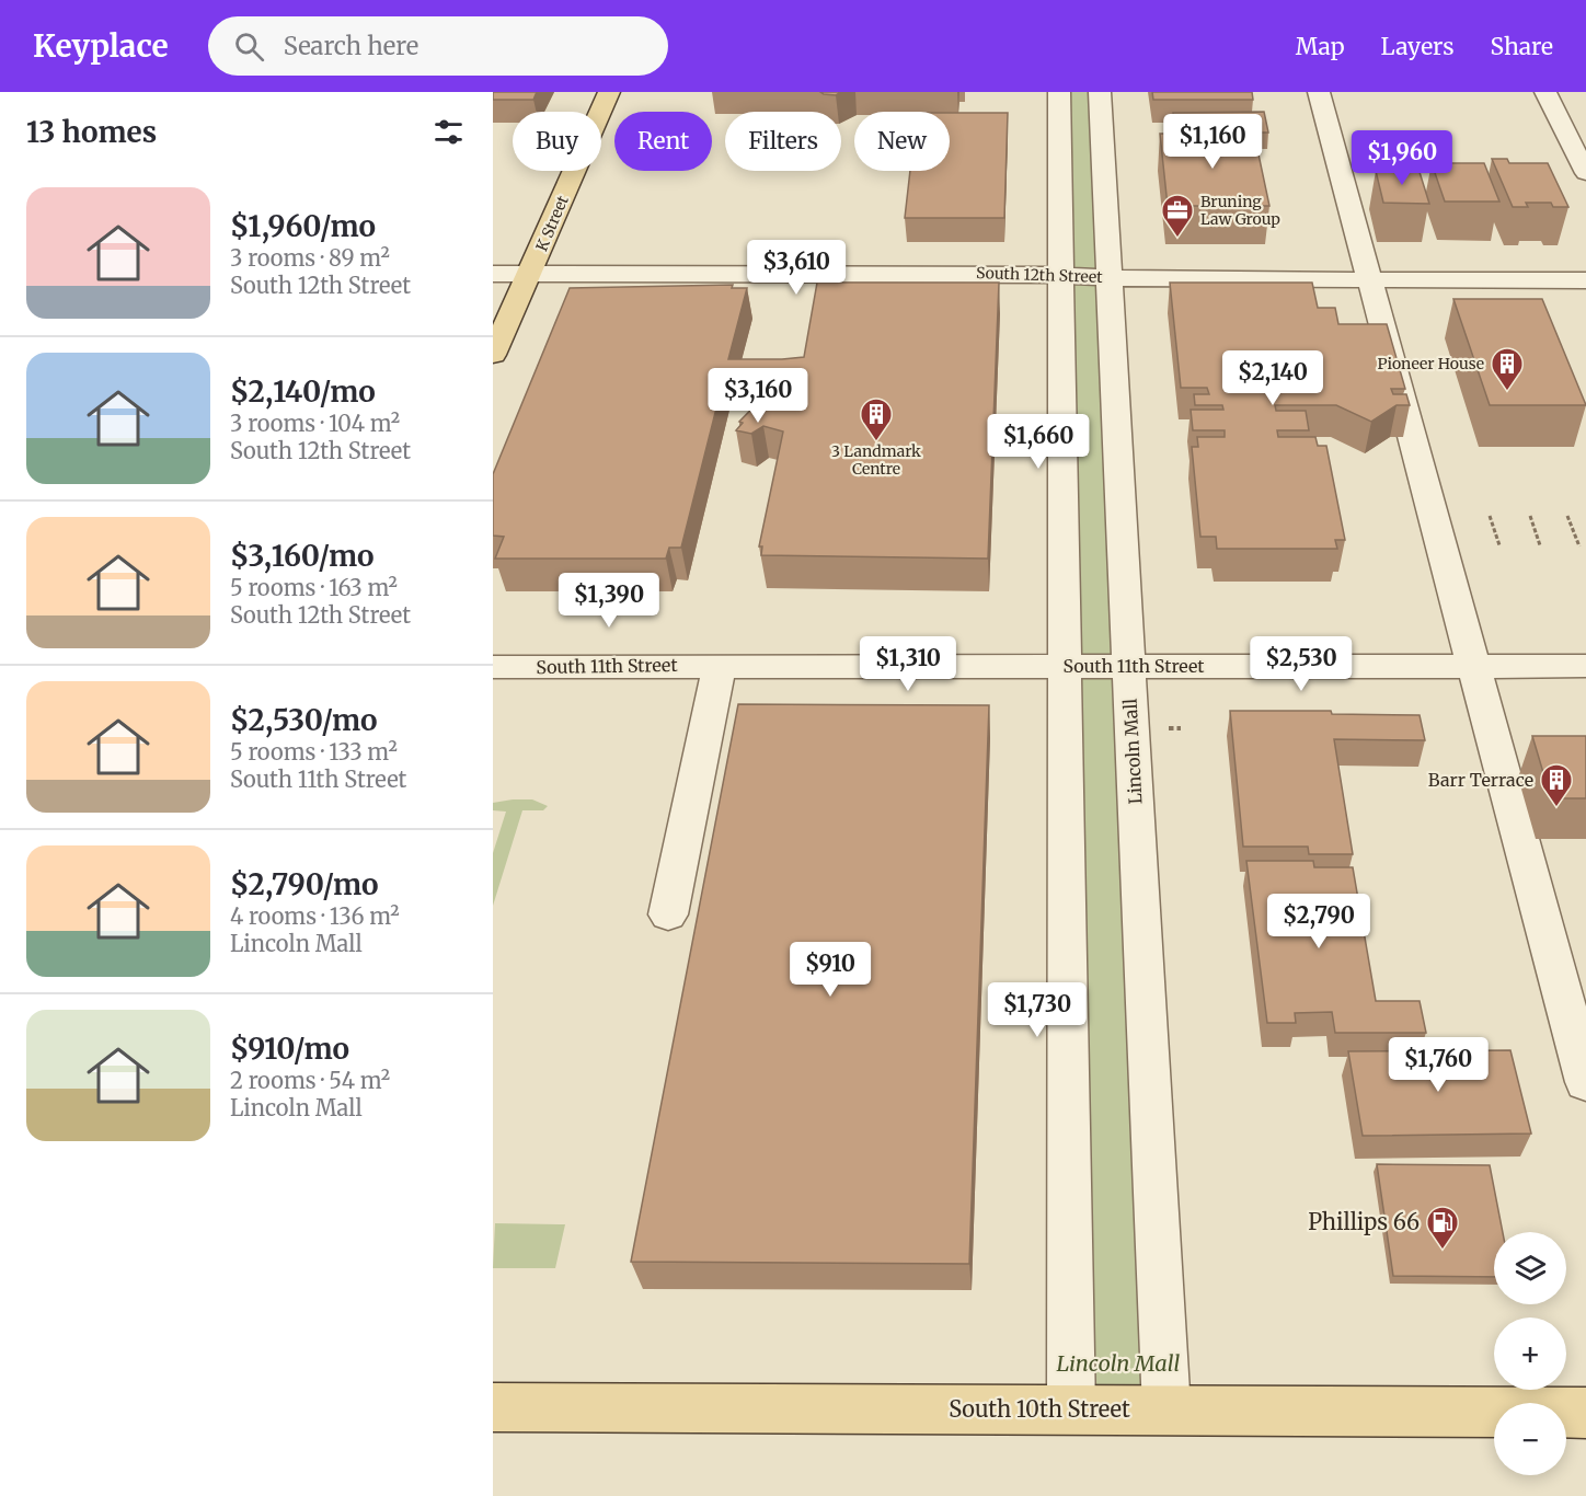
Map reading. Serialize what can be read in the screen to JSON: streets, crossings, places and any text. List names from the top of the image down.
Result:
{
  "streets": {
    "main road": ["K Street", "South 10th Street"],
    "street": ["South 12th Street", "South 11th Street", "Lincoln Mall"]
  },
  "crossings": [
    ["K Street", "South 12th Street"],
    ["South 12th Street", "Lincoln Mall"],
    ["South 11th Street", "Lincoln Mall"],
    ["Lincoln Mall", "South 10th Street"]
  ],
  "parks": ["Lincoln Mall"],
  "places": {
    "office": ["Bruning Law Group"],
    "building": ["Pioneer House", "3 Landmark Centre", "Barr Terrace"],
    "fuel station": ["Phillips 66"]
  },
  "page": {
    "header": "Keyplace",
    "search": "Search here",
    "nav": ["Map", "Layers", "Share"],
    "heading": "13 homes",
    "chip": [
      "Buy",
      "Rent",
      "Filters",
      "New"
    ],
    "price": [
      "$1,160",
      "$1,960",
      "$3,610",
      "$2,140",
      "$3,160",
      "$1,660",
      "$1,390",
      "$1,310",
      "$2,530",
      "$2,790",
      "$910",
      "$1,730",
      "$1,760"
    ],
    "list": [
      {
        "name": "$1,960/mo",
        "note": "3 rooms · 89 m² · South 12th Street"
      },
      {
        "name": "$2,140/mo",
        "note": "3 rooms · 104 m² · South 12th Street"
      },
      {
        "name": "$3,160/mo",
        "note": "5 rooms · 163 m² · South 12th Street"
      },
      {
        "name": "$2,530/mo",
        "note": "5 rooms · 133 m² · South 11th Street"
      },
      {
        "name": "$2,790/mo",
        "note": "4 rooms · 136 m² · Lincoln Mall"
      },
      {
        "name": "$910/mo",
        "note": "2 rooms · 54 m² · Lincoln Mall"
      }
    ],
    "map_buttons": ["+", "−"]
  }
}
